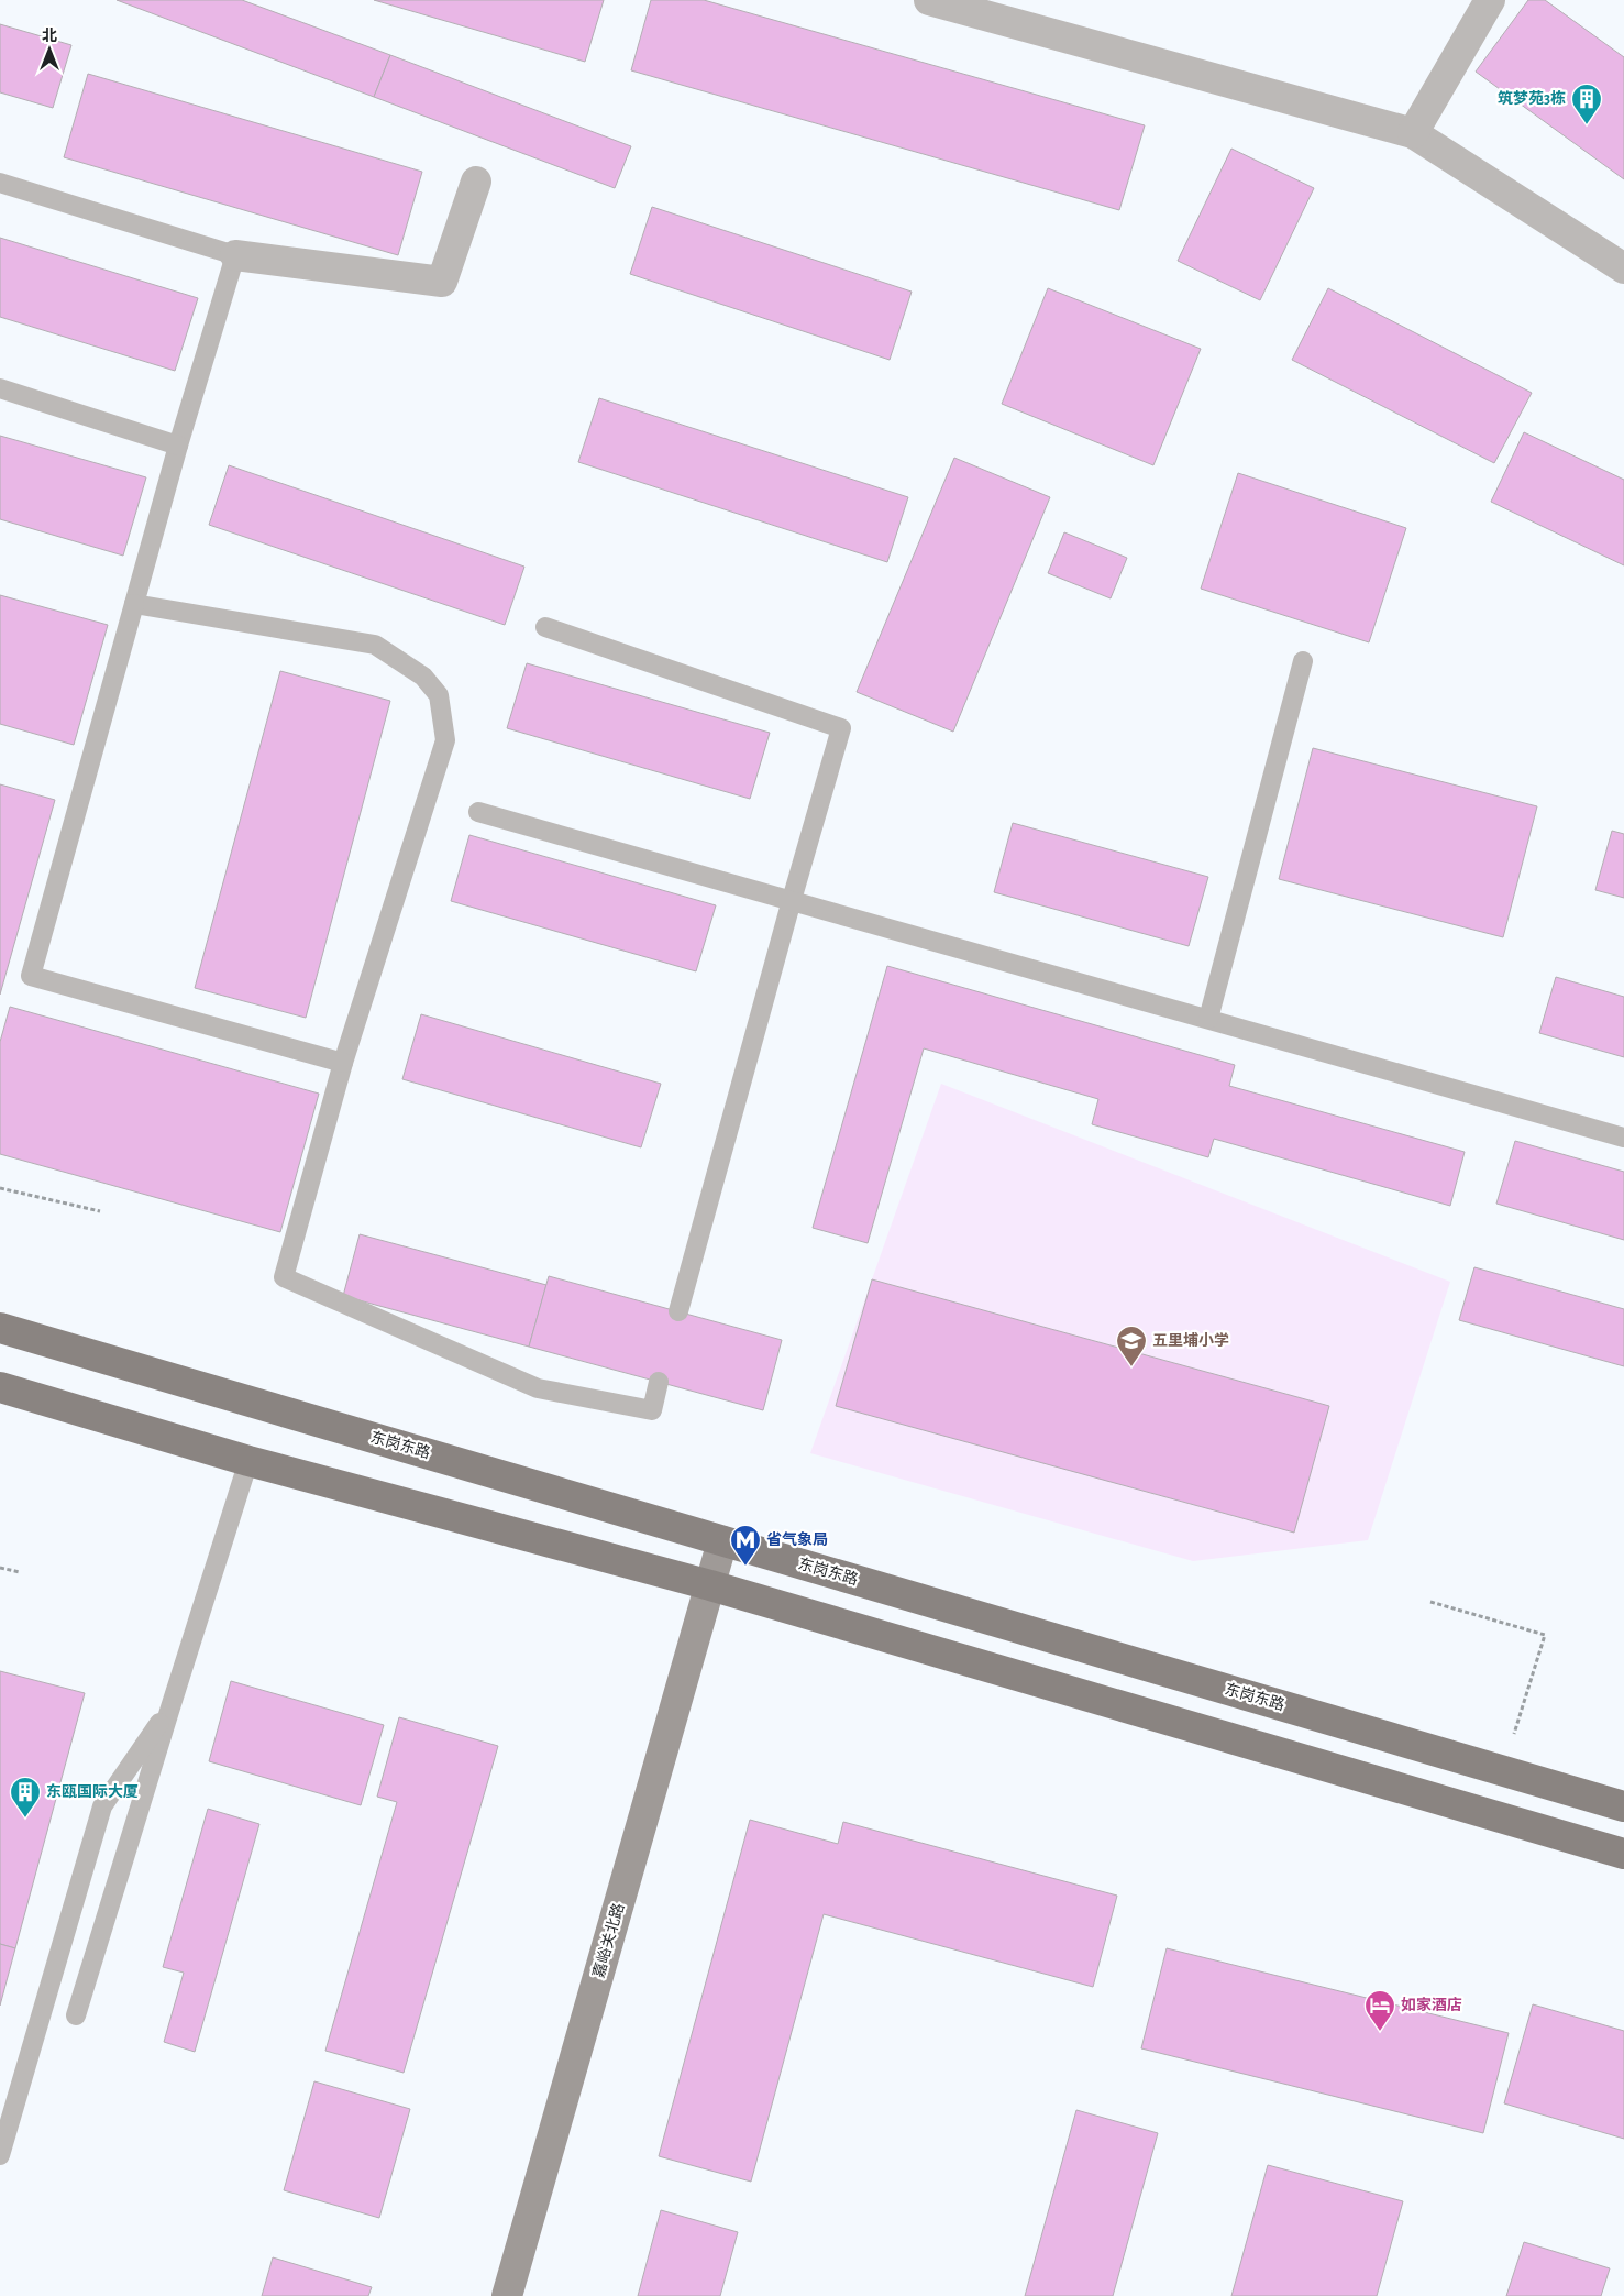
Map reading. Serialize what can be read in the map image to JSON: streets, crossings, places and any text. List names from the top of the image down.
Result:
{
  "streets": {
    "main road": ["东岗东路", "嘉峪关北路"]
  },
  "crossings": [
    ["东岗东路", "嘉峪关北路"]
  ],
  "places": {
    "building": ["筑梦苑3栋", "东瓯国际大厦"],
    "school or university": ["五里埔小学"],
    "metro station": ["省气象局"],
    "hotel": ["如家酒店"]
  },
  "north": "top"
}
